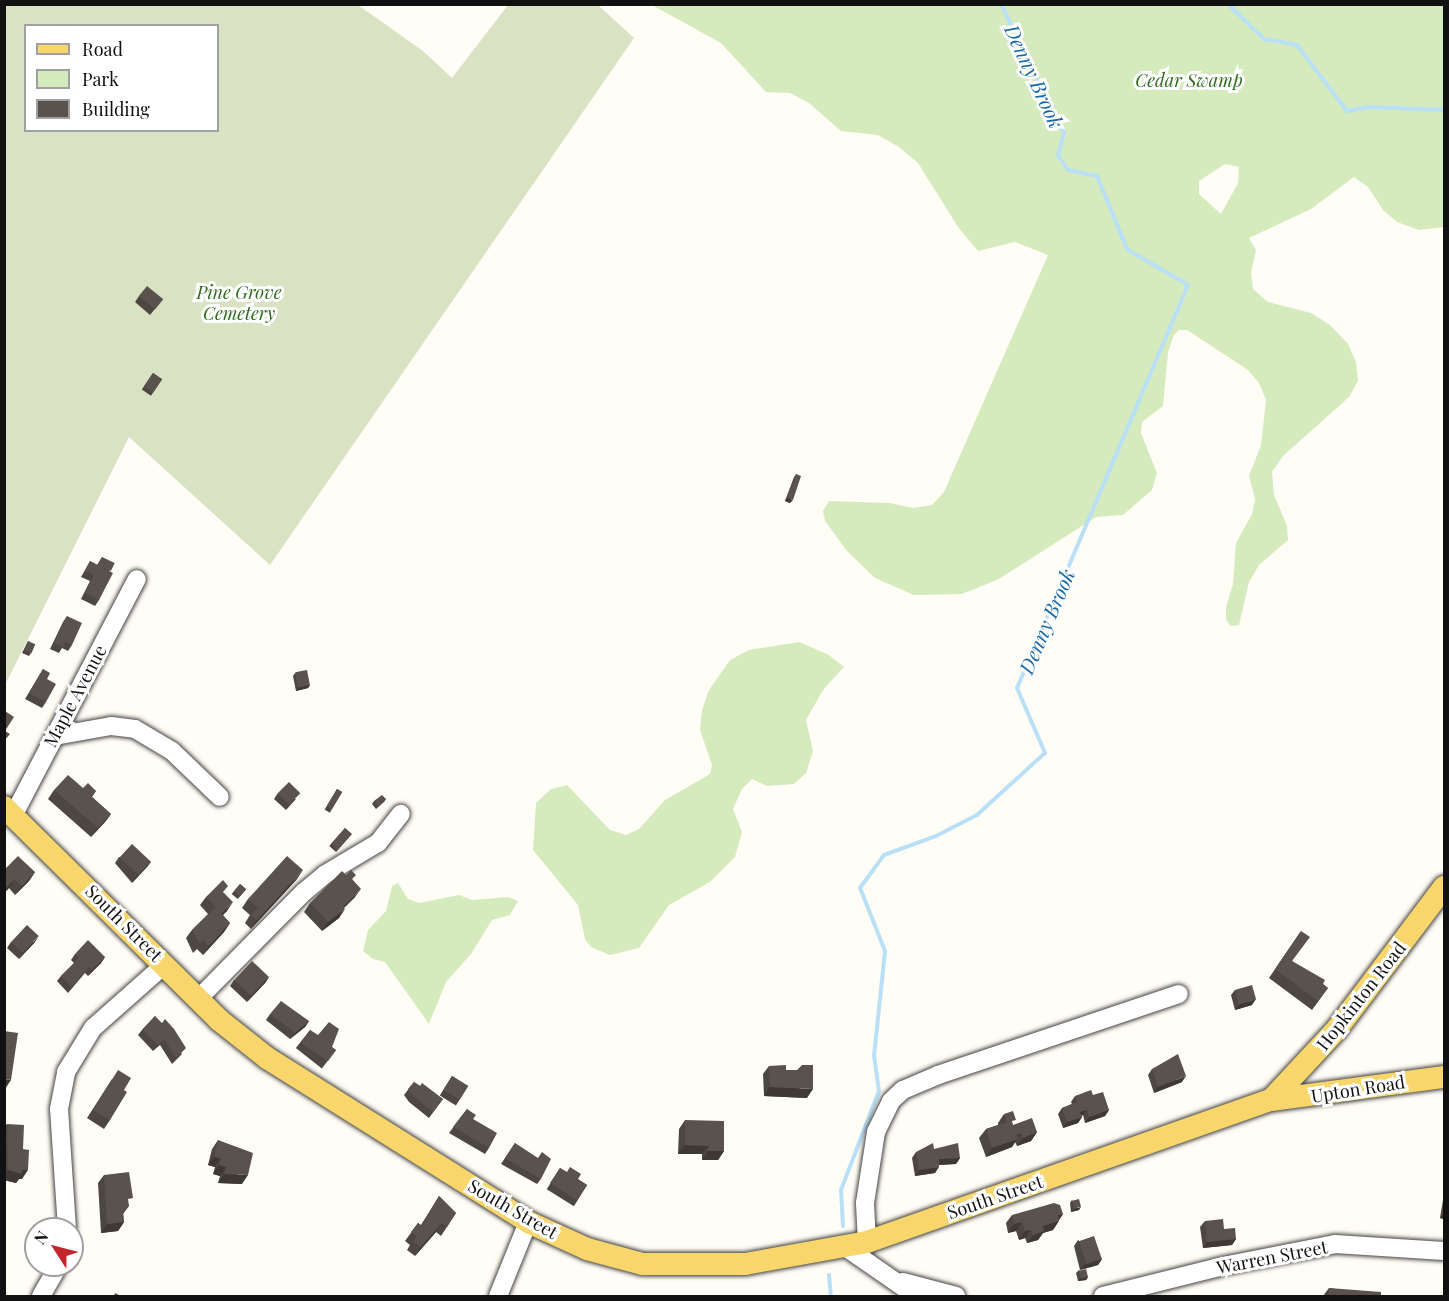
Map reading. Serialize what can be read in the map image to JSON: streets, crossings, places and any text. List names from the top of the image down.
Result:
{
  "streets": {
    "main road": ["South Street", "Hopkinton Road", "Upton Road"],
    "street": ["Maple Avenue", "Warren Street"]
  },
  "crossings": [
    ["Maple Avenue", "South Street"],
    ["South Street", "Hopkinton Road"],
    ["South Street", "Upton Road"],
    ["Hopkinton Road", "Upton Road"]
  ],
  "water": ["Denny Brook"],
  "parks": ["Cedar Swamp", "Pine Grove Cemetery"],
  "legend": ["Road", "Park", "Building"],
  "north": "top left"
}
